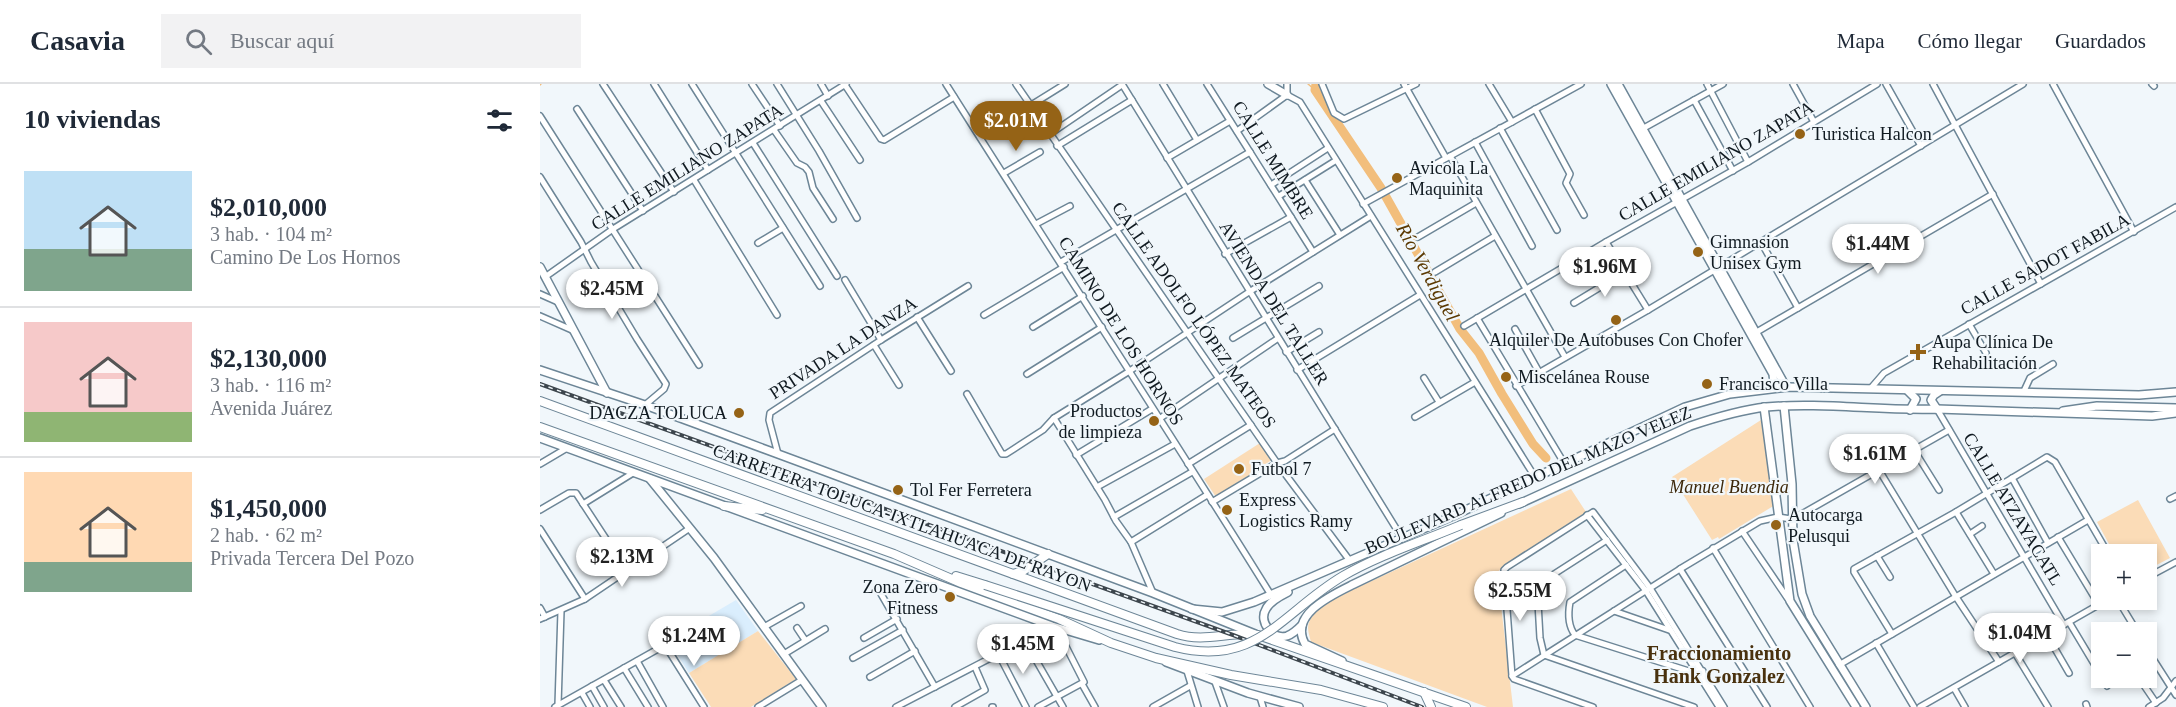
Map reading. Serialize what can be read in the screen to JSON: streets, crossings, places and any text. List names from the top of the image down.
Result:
{
  "streets": {
    "highway": ["BOULEVARD ALFREDO DEL MAZO VELEZ", "CARRETERA TOLUCA-IXTLAHUACA DE RAYON"],
    "street": [
      "CALLE MIMBRE",
      "CALLE EMILIANO ZAPATA",
      "CALLE SADOT FABILA",
      "AVIENDA DEL TALLER",
      "CALLE ADOLFO LÓPEZ MATEOS",
      "CAMINO DE LOS HORNOS",
      "PRIVADA LA DANZA",
      "CALLE ATZAYACATL"
    ]
  },
  "crossings": [
    ["CALLE SADOT FABILA", "BOULEVARD ALFREDO DEL MAZO VELEZ"],
    ["AVIENDA DEL TALLER", "BOULEVARD ALFREDO DEL MAZO VELEZ"],
    ["CALLE ADOLFO LÓPEZ MATEOS", "BOULEVARD ALFREDO DEL MAZO VELEZ"],
    ["CAMINO DE LOS HORNOS", "BOULEVARD ALFREDO DEL MAZO VELEZ"],
    ["PRIVADA LA DANZA", "CARRETERA TOLUCA-IXTLAHUACA DE RAYON"],
    ["BOULEVARD ALFREDO DEL MAZO VELEZ", "CALLE ATZAYACATL"],
    ["BOULEVARD ALFREDO DEL MAZO VELEZ", "CARRETERA TOLUCA-IXTLAHUACA DE RAYON"]
  ],
  "districts": ["Fraccionamiento Hank Gonzalez"],
  "water": ["Río Verdiguel"],
  "parks": ["Manuel Buendia"],
  "places": {
    "other": [
      "Turistica Halcon",
      "Avicola La Maquinita",
      "Gimnasion Unisex Gym",
      "Alquiler De Autobuses Con Chofer",
      "Miscelánea Rouse",
      "Francisco Villa",
      "DACZA TOLUCA",
      "Productos de limpieza",
      "Futbol 7",
      "Tol Fer Ferretera",
      "Express Logistics Ramy",
      "Autocarga Pelusqui",
      "Zona Zero Fitness"
    ],
    "health": ["Aupa Clínica De Rehabilitación"]
  },
  "page": {
    "header": "Casavia",
    "search": "Buscar aquí",
    "nav": ["Mapa", "Cómo llegar", "Guardados"],
    "heading": "10 viviendas",
    "price": [
      "$2.01M",
      "$1.44M",
      "$1.96M",
      "$2.45M",
      "$1.61M",
      "$2.13M",
      "$2.55M",
      "$1.04M",
      "$1.24M",
      "$1.45M"
    ],
    "list": [
      {
        "name": "$2,010,000",
        "note": "3 hab. · 104 m² · Camino De Los Hornos"
      },
      {
        "name": "$2,130,000",
        "note": "3 hab. · 116 m² · Avenida Juárez"
      },
      {
        "name": "$1,450,000",
        "note": "2 hab. · 62 m² · Privada Tercera Del Pozo"
      }
    ],
    "map_buttons": ["+", "−"]
  }
}
